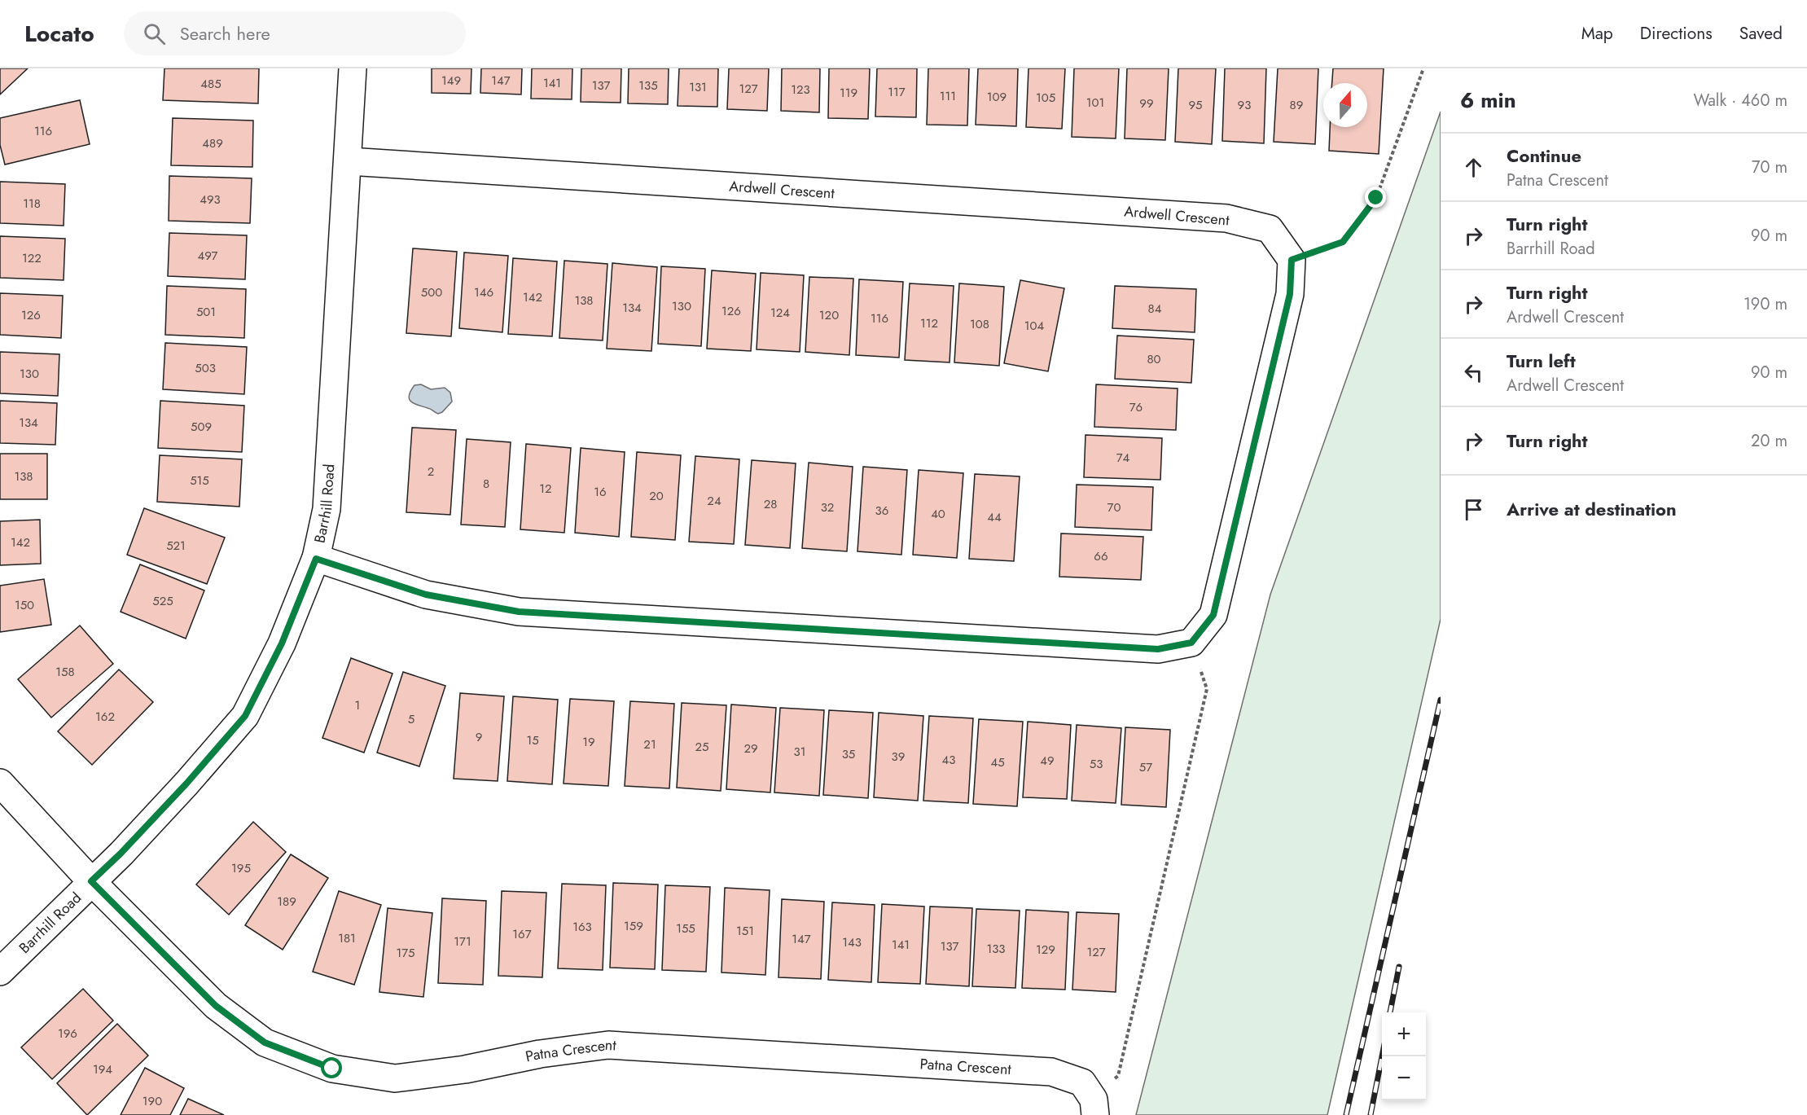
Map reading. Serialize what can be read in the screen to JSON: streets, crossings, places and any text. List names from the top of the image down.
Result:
{
  "streets": {
    "street": ["Ardwell Crescent", "Barrhill Road", "Patna Crescent"]
  },
  "crossings": [
    ["Ardwell Crescent", "Barrhill Road"],
    ["Barrhill Road", "Patna Crescent"]
  ],
  "house_numbers": [
    "149",
    "147",
    "141",
    "485",
    "137",
    "135",
    "131",
    "127",
    "123",
    "117",
    "119",
    "111",
    "109",
    "105",
    "101",
    "99",
    "95",
    "93",
    "89",
    "116",
    "489",
    "493",
    "118",
    "497",
    "122",
    "500",
    "146",
    "142",
    "138",
    "130",
    "134",
    "84",
    "126",
    "501",
    "124",
    "126",
    "120",
    "116",
    "112",
    "108",
    "104",
    "80",
    "503",
    "130",
    "76",
    "134",
    "509",
    "74",
    "2",
    "138",
    "515",
    "8",
    "12",
    "16",
    "20",
    "24",
    "28",
    "32",
    "70",
    "36",
    "40",
    "44",
    "142",
    "521",
    "66",
    "525",
    "150",
    "158",
    "1",
    "162",
    "5",
    "9",
    "15",
    "19",
    "21",
    "25",
    "29",
    "31",
    "35",
    "39",
    "43",
    "49",
    "45",
    "53",
    "57",
    "195",
    "189",
    "159",
    "163",
    "155",
    "151",
    "167",
    "181",
    "147",
    "171",
    "143",
    "141",
    "137",
    "133",
    "129",
    "127",
    "175",
    "196",
    "194",
    "190"
  ],
  "north": "top",
  "page": {
    "header": "Locato",
    "search": "Search here",
    "nav": ["Map", "Directions", "Saved"],
    "heading": ["6 min", "Walk · 460 m"],
    "list": [
      ["Continue", "Patna Crescent", "70 m"],
      ["Turn right", "Barrhill Road", "90 m"],
      ["Turn right", "Ardwell Crescent", "190 m"],
      ["Turn left", "Ardwell Crescent", "90 m"],
      ["Turn right", "20 m"],
      "Arrive at destination"
    ],
    "map_buttons": ["+", "−"]
  }
}
